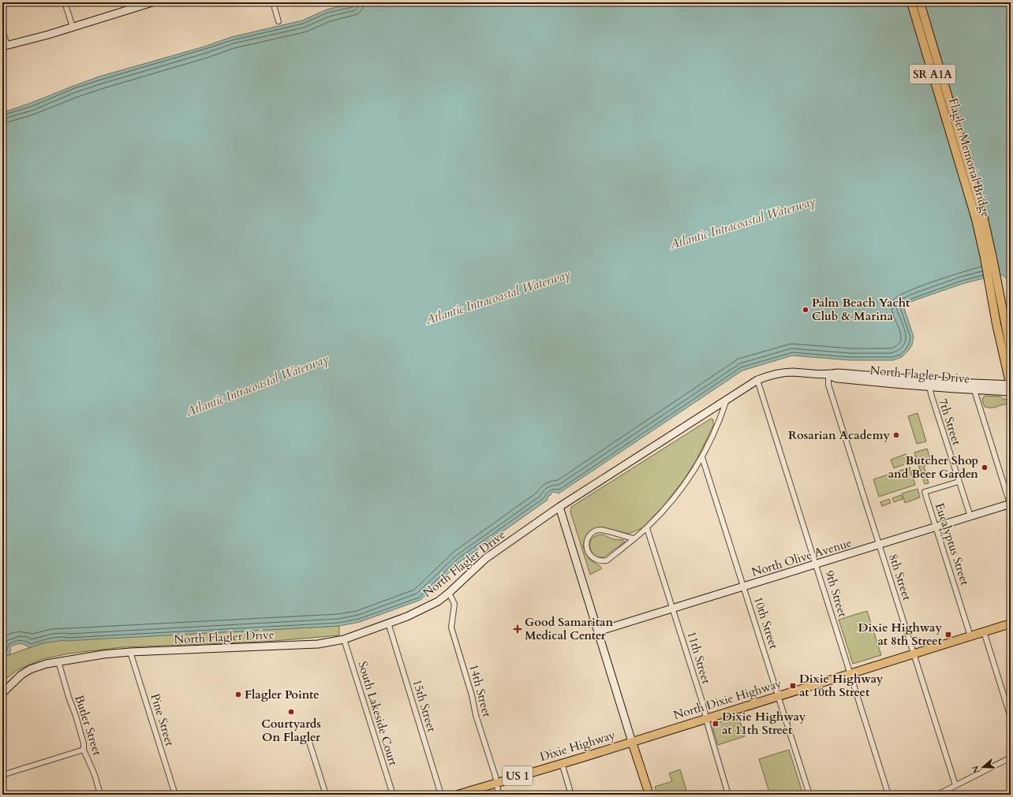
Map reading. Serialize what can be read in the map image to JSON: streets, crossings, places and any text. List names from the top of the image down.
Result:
{
  "streets": {
    "main road": [
      "SR A1A",
      "Flagler Memorial Bridge",
      "North Dixie Highway",
      "Dixie Highway",
      "US 1"
    ],
    "street": [
      "North Flagler Drive",
      "7th Street",
      "Eucalyptus Street",
      "North Olive Avenue",
      "8th Street",
      "9th Street",
      "10th Street",
      "11th Street",
      "14th Street",
      "15th Street",
      "South Lakeside Court",
      "Pine Street",
      "Butler Street"
    ]
  },
  "crossings": [
    ["SR A1A", "Flagler Memorial Bridge"],
    ["SR A1A", "North Flagler Drive"],
    ["North Flagler Drive", "7th Street"],
    ["North Flagler Drive", "8th Street"],
    ["North Flagler Drive", "9th Street"],
    ["North Flagler Drive", "14th Street"],
    ["North Flagler Drive", "15th Street"],
    ["North Flagler Drive", "South Lakeside Court"],
    ["North Flagler Drive", "Pine Street"],
    ["North Flagler Drive", "Butler Street"],
    ["7th Street", "Eucalyptus Street"],
    ["7th Street", "North Olive Avenue"],
    ["Eucalyptus Street", "North Olive Avenue"],
    ["Eucalyptus Street", "North Dixie Highway"],
    ["North Olive Avenue", "8th Street"],
    ["North Olive Avenue", "9th Street"],
    ["North Olive Avenue", "10th Street"],
    ["North Olive Avenue", "11th Street"],
    ["8th Street", "North Dixie Highway"],
    ["9th Street", "North Dixie Highway"],
    ["10th Street", "North Dixie Highway"],
    ["11th Street", "North Dixie Highway"],
    ["14th Street", "Dixie Highway"],
    ["North Dixie Highway", "Dixie Highway"]
  ],
  "water": ["Atlantic Intracoastal Waterway"],
  "places": {
    "other": [
      "Palm Beach Yacht Club & Marina",
      "Rosarian Academy",
      "Butcher Shop and Beer Garden",
      "Flagler Pointe",
      "Courtyards On Flagler"
    ],
    "health": ["Good Samaritan Medical Center"],
    "transit": ["Dixie Highway at 8th Street", "Dixie Highway at 10th Street", "Dixie Highway at 11th Street"]
  },
  "north": "left"
}
